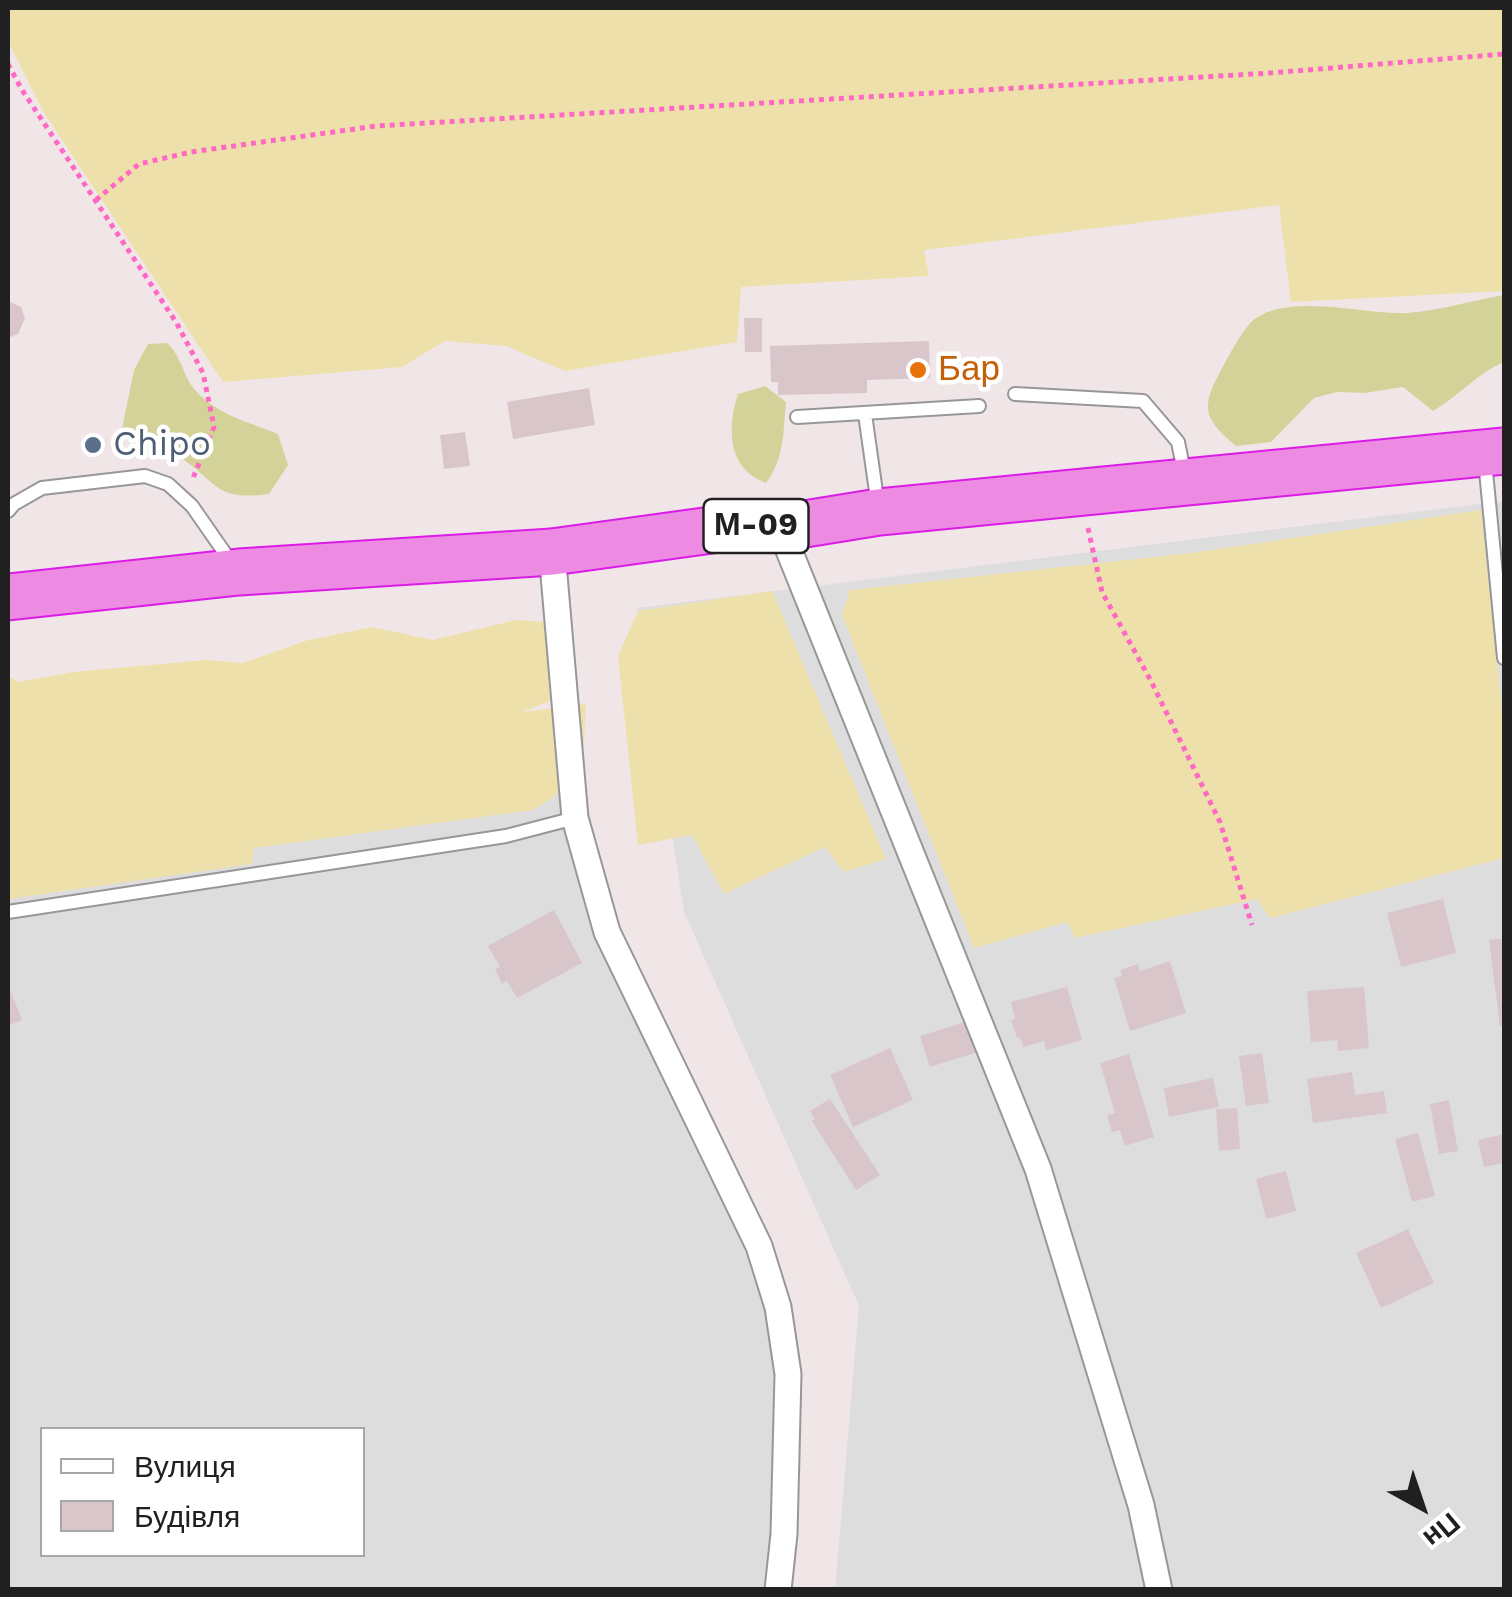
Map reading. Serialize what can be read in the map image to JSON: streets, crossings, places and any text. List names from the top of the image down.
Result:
{
  "streets": {
    "highway": ["М-09"]
  },
  "places": ["Бар", "Chipo"],
  "legend": ["Вулиця", "Будівля"],
  "north": "bottom right"
}
